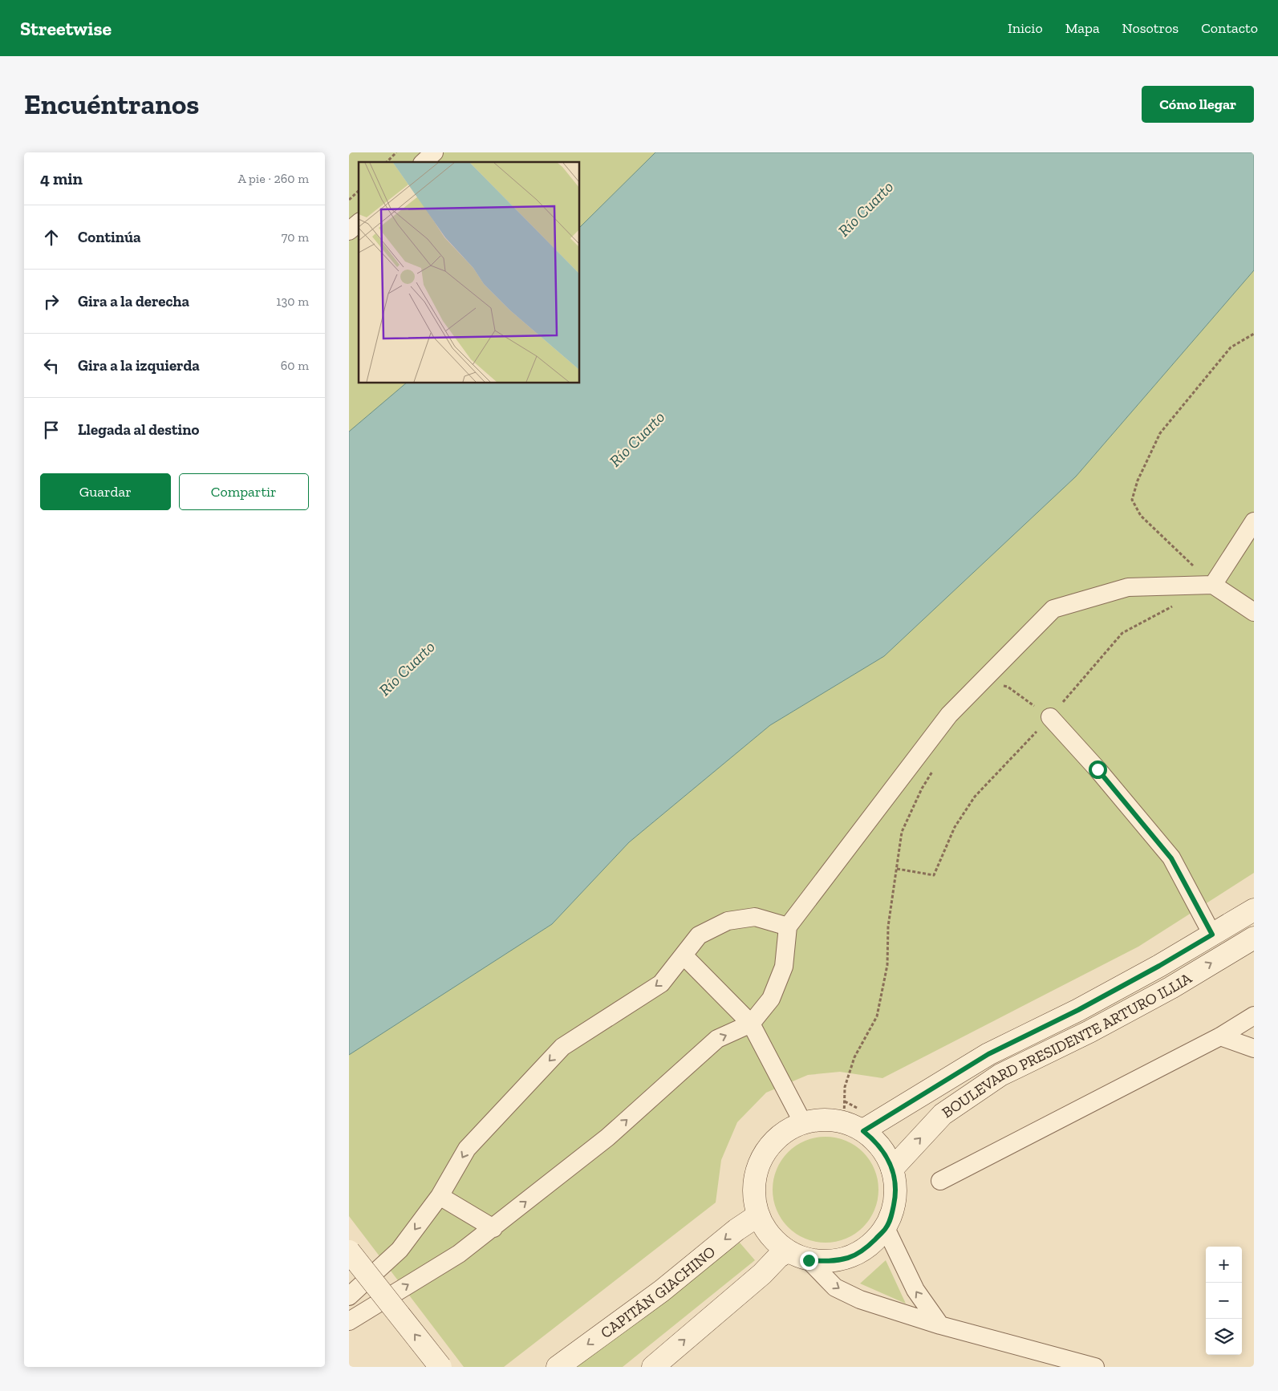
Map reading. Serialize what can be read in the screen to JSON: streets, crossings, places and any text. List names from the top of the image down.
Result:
{
  "streets": {
    "main road": ["BOULEVARD PRESIDENTE ARTURO ILLIA", "CAPITÁN GIACHINO"]
  },
  "crossings": [
    ["BOULEVARD PRESIDENTE ARTURO ILLIA", "CAPITÁN GIACHINO"]
  ],
  "water": ["Río Cuarto"],
  "page": {
    "header": "Streetwise",
    "nav": [
      "Inicio",
      "Mapa",
      "Nosotros",
      "Contacto"
    ],
    "buttons": [
      "Cómo llegar",
      ["Guardar", "Compartir"]
    ],
    "title": "Encuéntranos",
    "heading": ["4 min", "A pie · 260 m"],
    "list": [
      ["Continúa", "70 m"],
      ["Gira a la derecha", "130 m"],
      ["Gira a la izquierda", "60 m"],
      "Llegada al destino"
    ],
    "map_buttons": ["+", "−"]
  }
}
